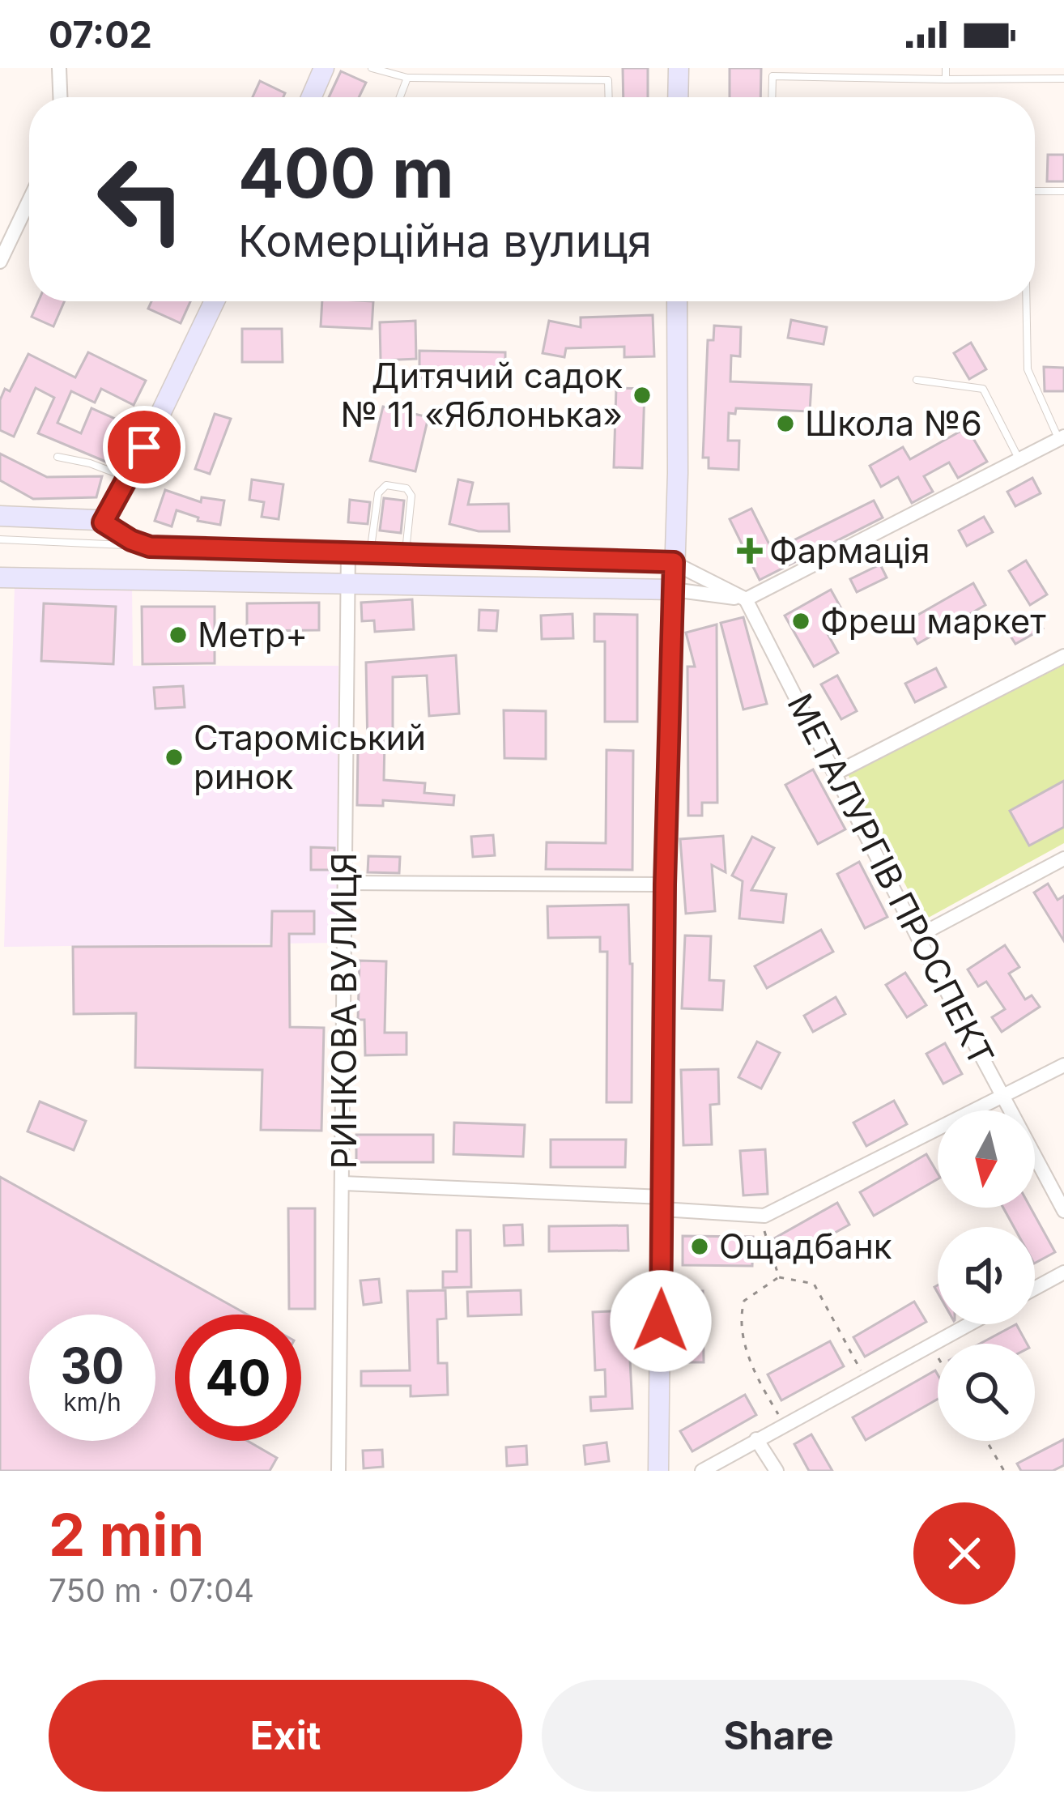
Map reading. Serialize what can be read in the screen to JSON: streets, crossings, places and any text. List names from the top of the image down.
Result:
{
  "streets": {
    "street": ["МЕТАЛУРГІВ ПРОСПЕКТ", "РИНКОВА ВУЛИЦЯ"]
  },
  "places": {
    "other": [
      "Дитячий садок № 11 «Яблонька»",
      "Школа №6",
      "Фреш маркет",
      "Метр+",
      "Староміський ринок",
      "Ощадбанк"
    ],
    "health": ["Фармація"]
  },
  "north": "bottom",
  "page": {
    "status": "07:02",
    "turn": ["400 m", "Комерційна вулиця"],
    "speed": "30 km/h",
    "limit": "40",
    "heading": ["2 min", "750 m · 07:04"],
    "buttons": ["Exit", "Share"]
  }
}
